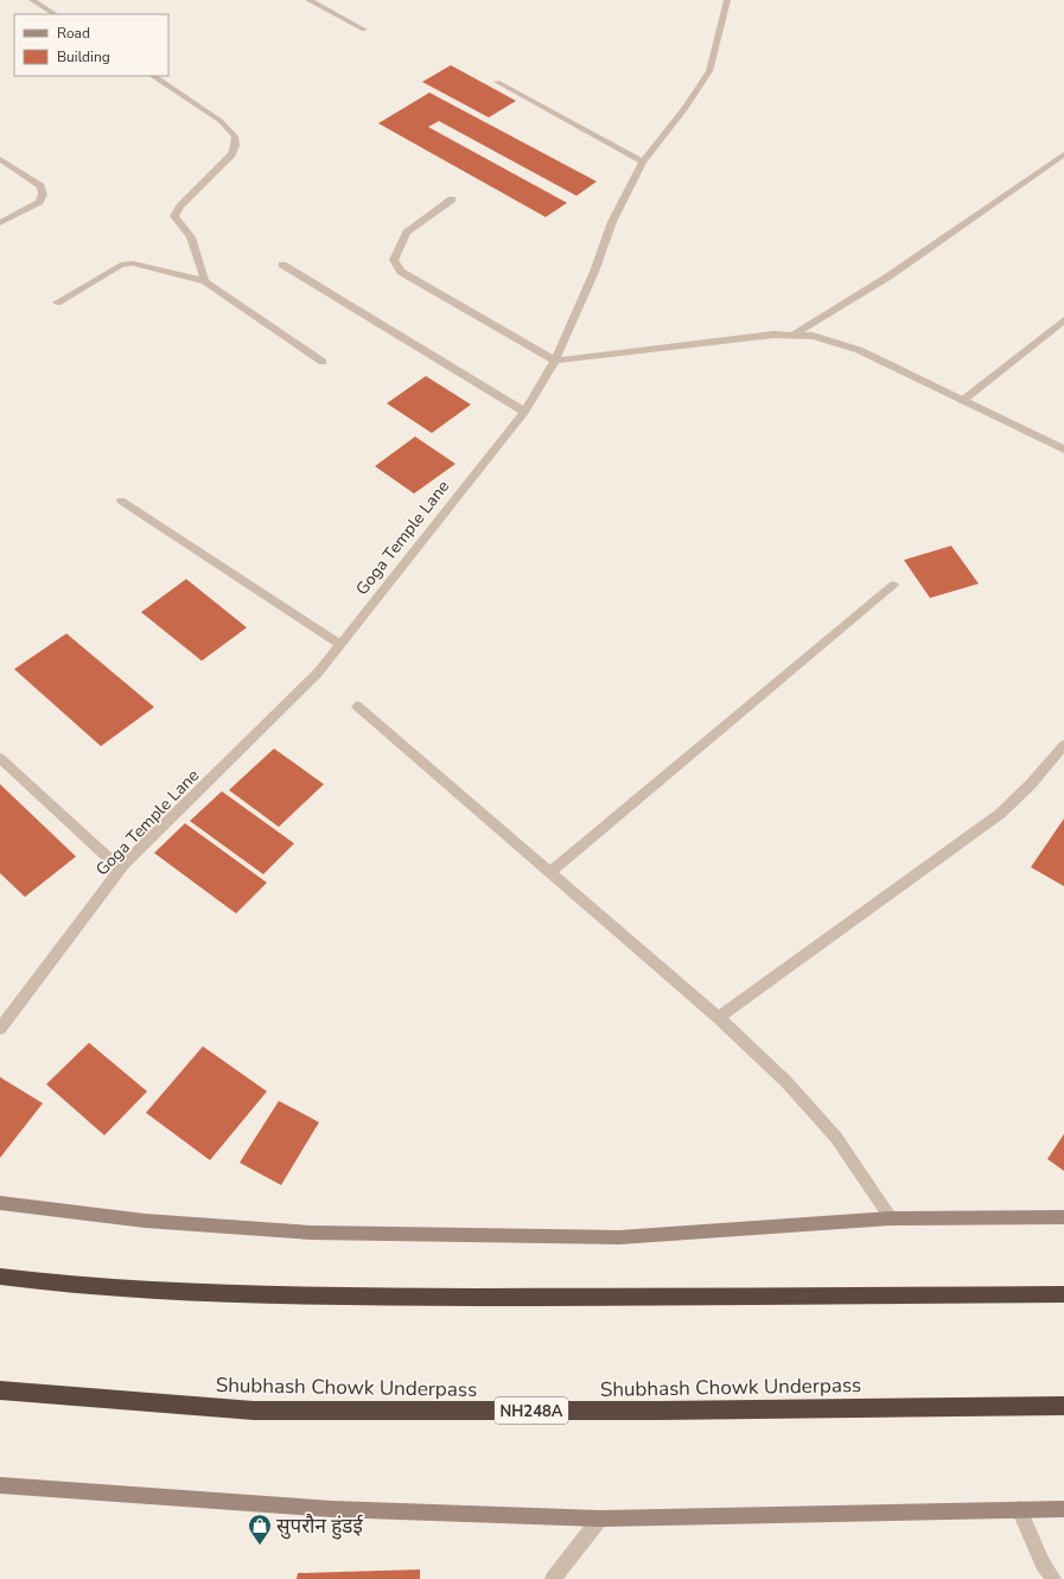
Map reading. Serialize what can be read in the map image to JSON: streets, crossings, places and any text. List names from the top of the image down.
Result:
{
  "streets": {
    "highway": ["Shubhash Chowk Underpass", "NH248A"],
    "street": ["Goga Temple Lane"]
  },
  "places": {
    "shop": ["सुपरौन हुंडई"]
  },
  "legend": ["Road", "Building"]
}
